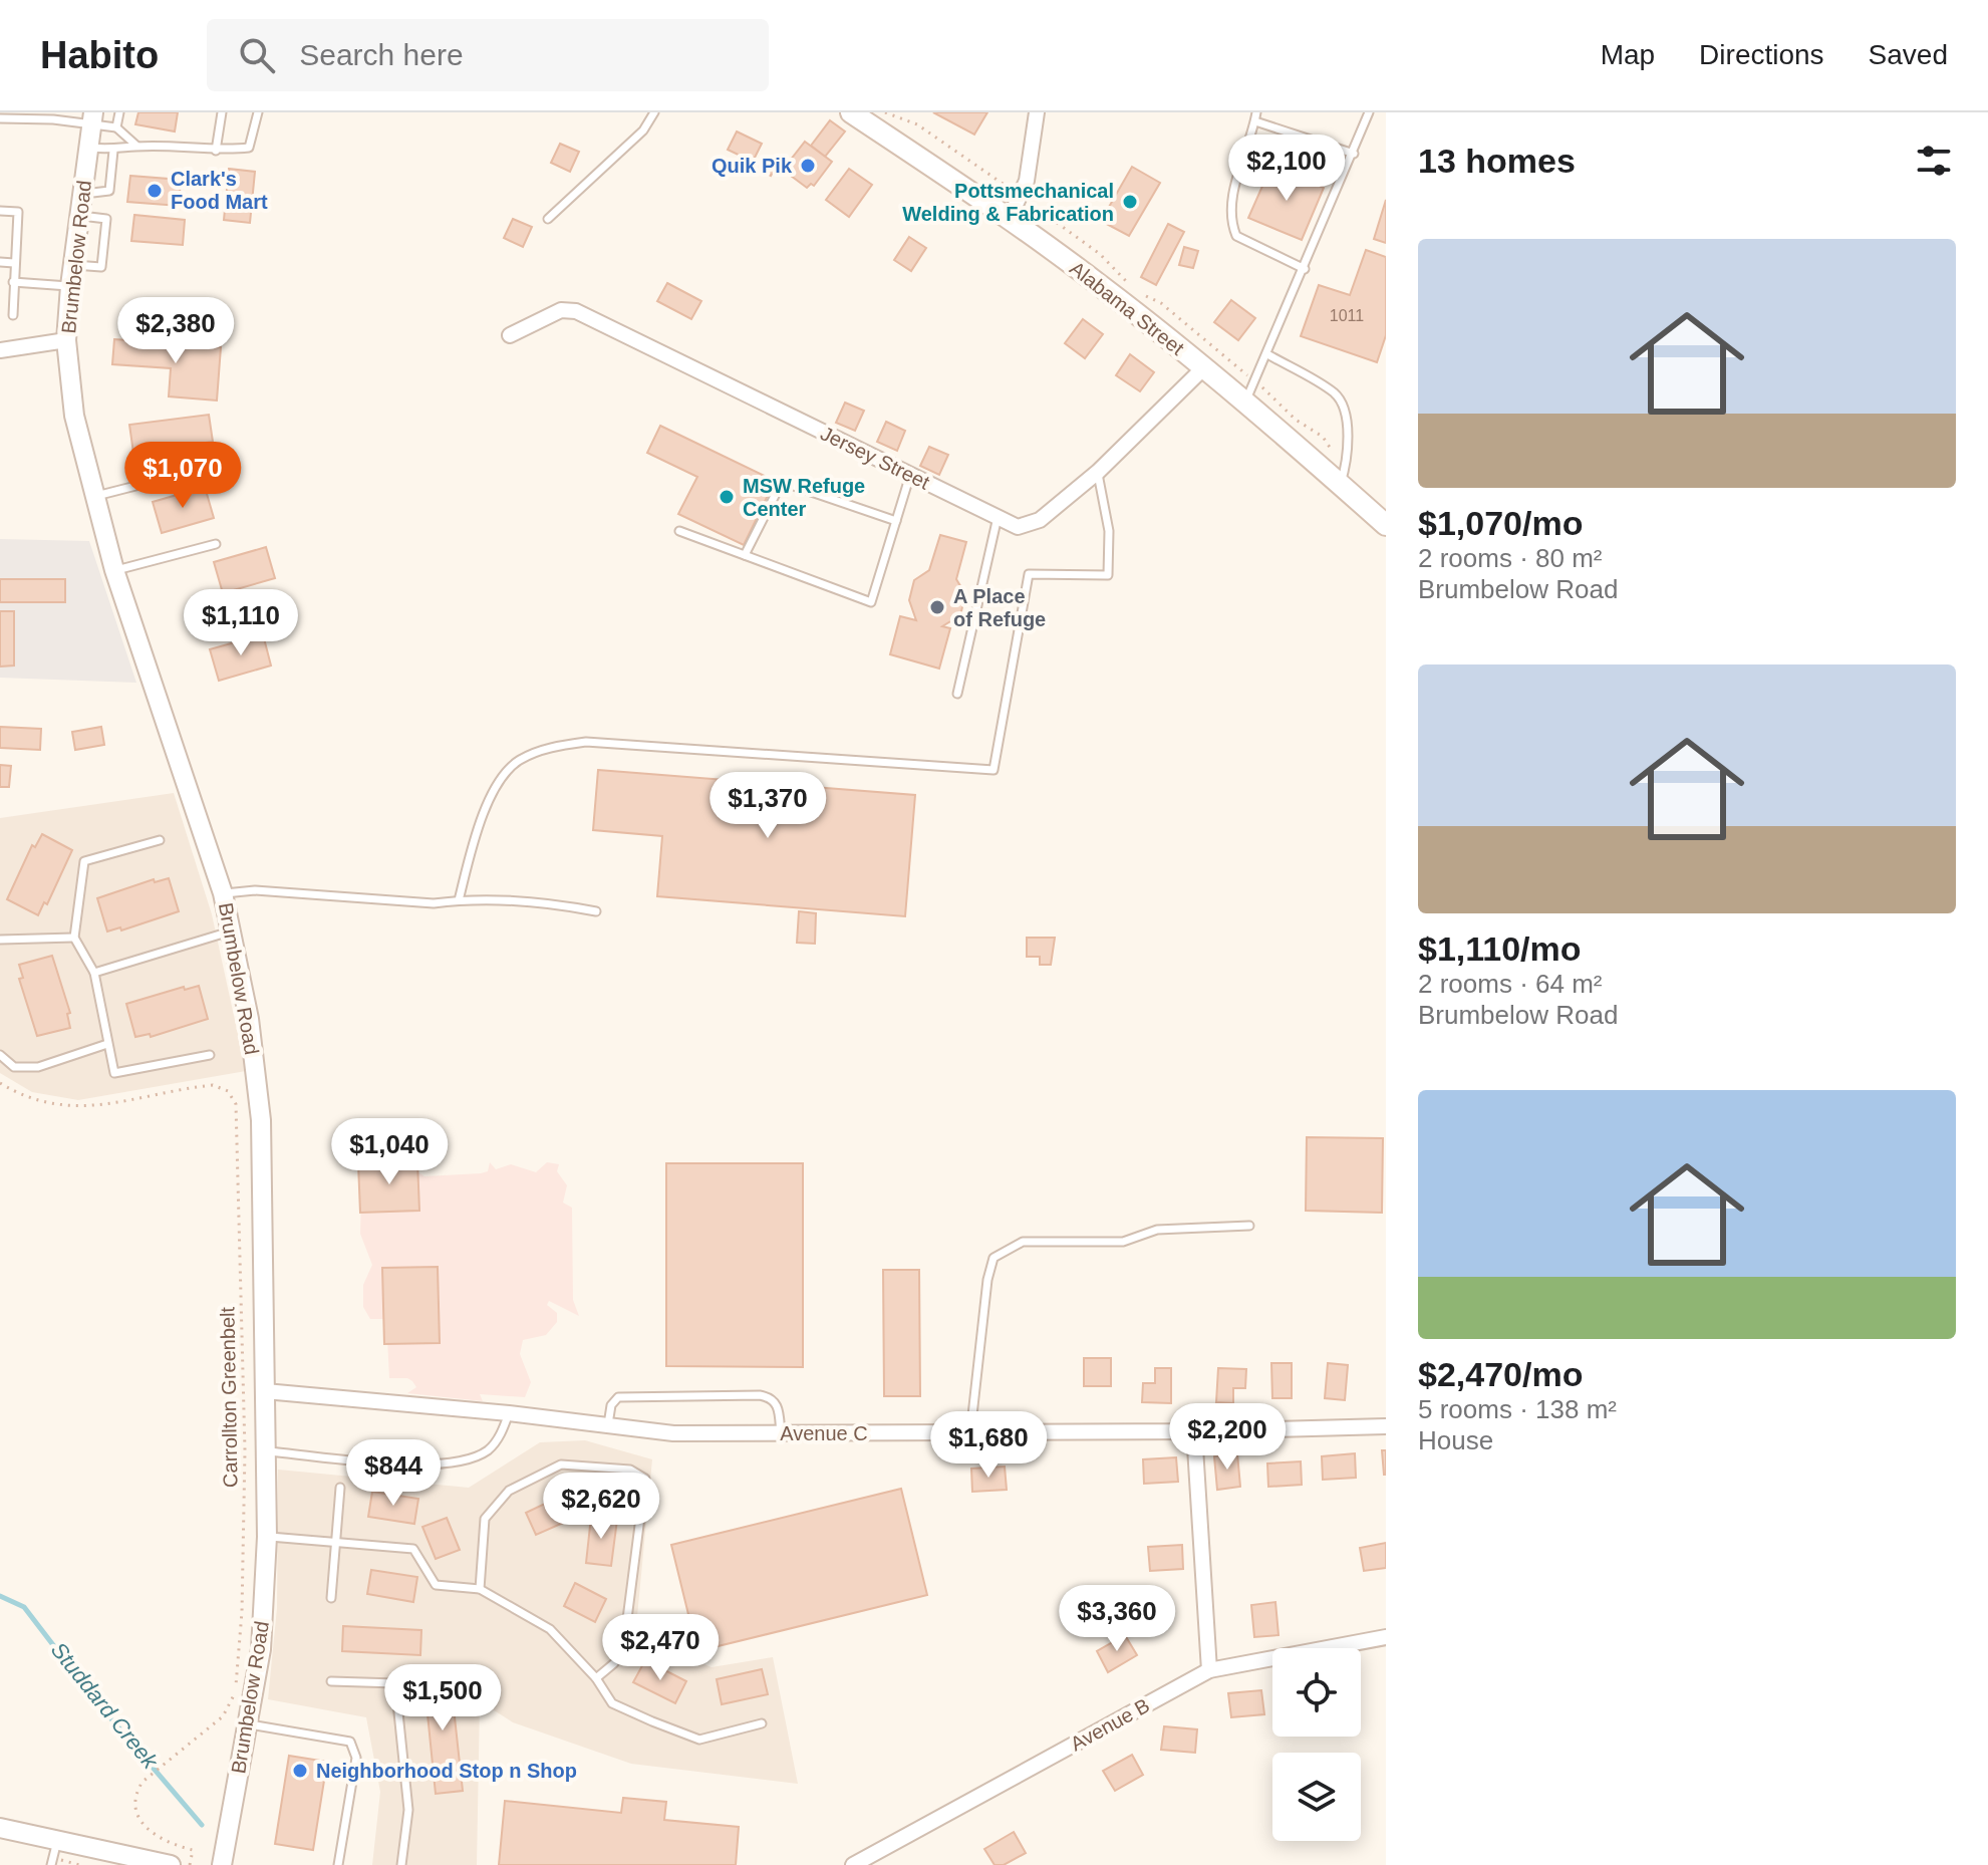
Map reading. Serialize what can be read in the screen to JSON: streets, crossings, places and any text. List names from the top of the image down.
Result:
{
  "streets": {
    "main road": ["Alabama Street"],
    "street": [
      "Brumbelow Road",
      "Jersey Street",
      "Avenue C",
      "Avenue B"
    ],
    "path": ["Carrollton Greenbelt"]
  },
  "crossings": [
    ["Brumbelow Road", "Avenue C"],
    ["Alabama Street", "Jersey Street"]
  ],
  "water": ["Studdard Creek"],
  "places": [
    "Quik Pik",
    "Clark's Food Mart",
    "Pottsmechanical Welding & Fabrication",
    "MSW Refuge Center",
    "A Place of Refuge",
    "Neighborhood Stop n Shop"
  ],
  "house_numbers": ["1011"],
  "page": {
    "header": "Habito",
    "search": "Search here",
    "nav": ["Map", "Directions", "Saved"],
    "heading": "13 homes",
    "price": [
      "$2,100",
      "$2,380",
      "$1,070",
      "$1,110",
      "$1,370",
      "$1,040",
      "$2,200",
      "$1,680",
      "$844",
      "$2,620",
      "$3,360",
      "$2,470",
      "$1,500"
    ],
    "list": [
      {
        "name": "$1,070/mo",
        "note": "2 rooms · 80 m² · Brumbelow Road"
      },
      {
        "name": "$1,110/mo",
        "note": "2 rooms · 64 m² · Brumbelow Road"
      },
      {
        "name": "$2,470/mo",
        "note": "5 rooms · 138 m² · House"
      }
    ]
  }
}
